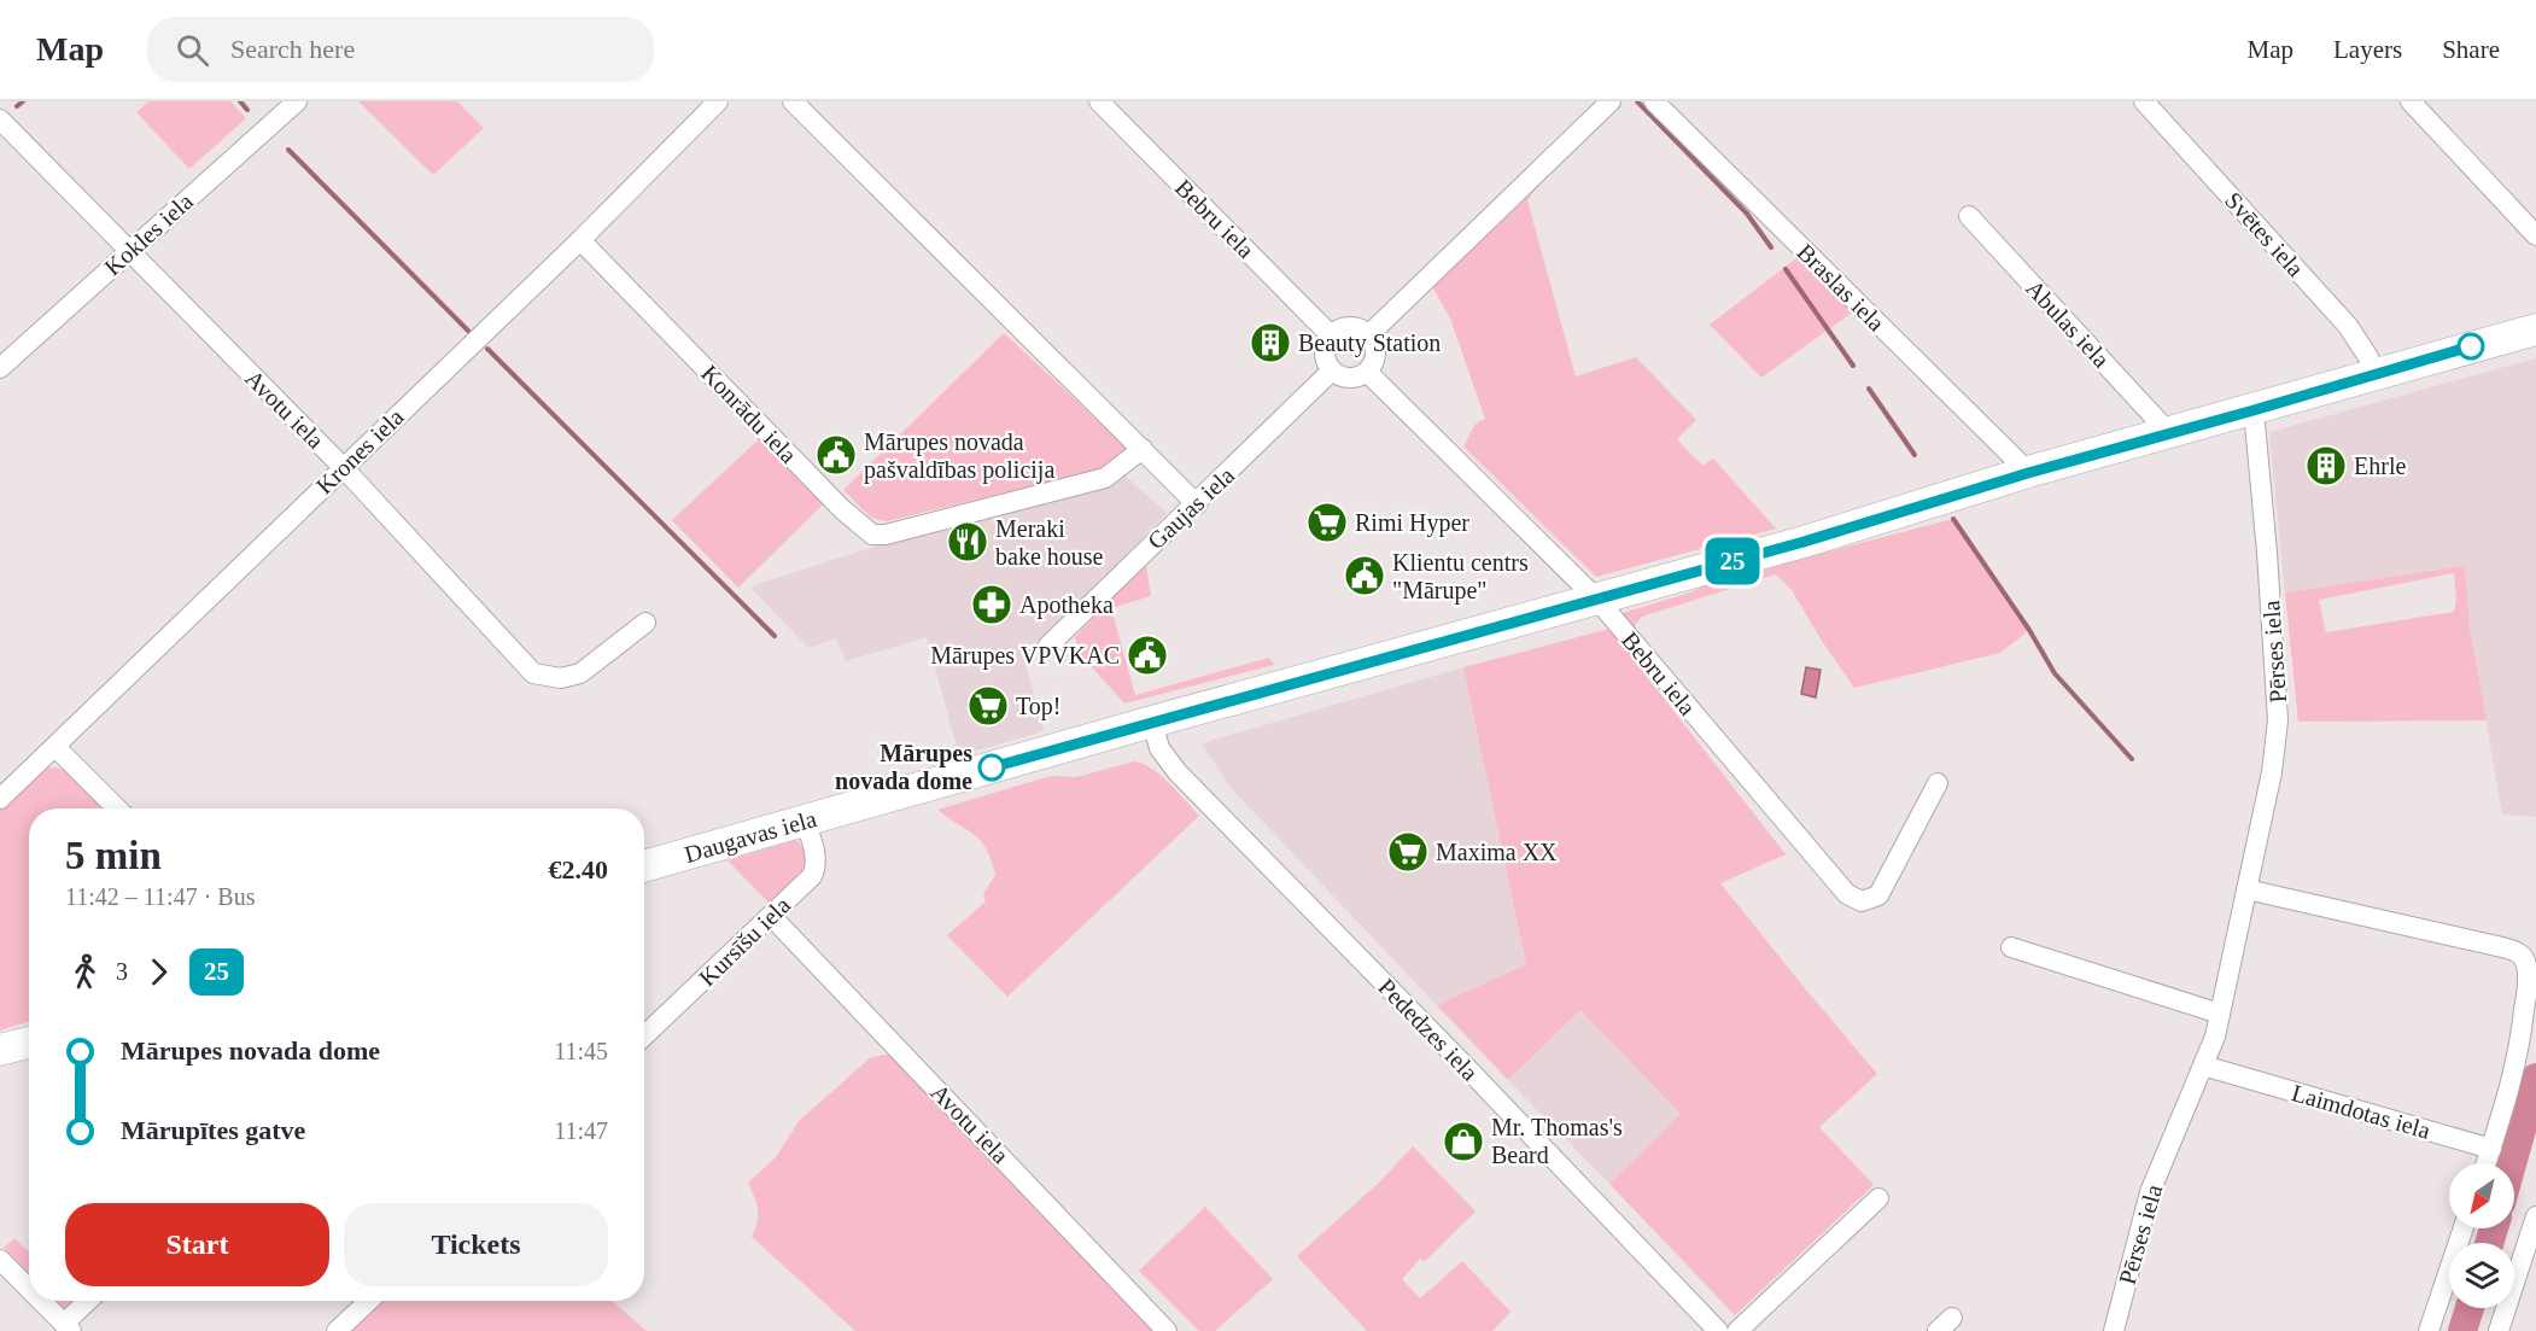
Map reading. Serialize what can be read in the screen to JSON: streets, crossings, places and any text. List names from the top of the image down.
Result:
{
  "streets": {
    "main road": ["Daugavas iela"],
    "street": [
      "Bebru iela",
      "Kokles iela",
      "Svētes iela",
      "Braslas iela",
      "Abulas iela",
      "Avotu iela",
      "Konrādu iela",
      "Krones iela",
      "Gaujas iela",
      "Pērses iela",
      "Kursīšu iela",
      "Pededzes iela",
      "Laimdotas iela"
    ]
  },
  "crossings": [
    ["Bebru iela", "Gaujas iela"],
    ["Bebru iela", "Daugavas iela"],
    ["Kokles iela", "Avotu iela"],
    ["Svētes iela", "Daugavas iela"],
    ["Braslas iela", "Daugavas iela"],
    ["Abulas iela", "Daugavas iela"],
    ["Avotu iela", "Krones iela"],
    ["Avotu iela", "Kursīšu iela"],
    ["Konrādu iela", "Krones iela"],
    ["Pērses iela", "Daugavas iela"],
    ["Pērses iela", "Laimdotas iela"],
    ["Daugavas iela", "Kursīšu iela"],
    ["Daugavas iela", "Pededzes iela"]
  ],
  "places": {
    "building": ["Beauty Station", "Ehrle"],
    "public building": ["Mārupes novada pašvaldības policija", "Klientu centrs \"Mārupe\"", "Mārupes VPVKAC"],
    "supermarket": ["Rimi Hyper", "Top!", "Maxima XX"],
    "restaurant": ["Meraki bake house"],
    "pharmacy": ["Apotheka"],
    "other": ["Mārupes novada dome"],
    "shop": ["Mr. Thomas's Beard"]
  },
  "lines": ["bus line 25"],
  "north": "bottom left",
  "page": {
    "header": "Map",
    "search": "Search here",
    "nav": ["Map", "Layers", "Share"],
    "on_map": "25",
    "heading": ["5 min", "11:42 – 11:47 · Bus", "€2.40"],
    "legs": ["3", "25"],
    "list": [
      {
        "name": "Mārupes novada dome",
        "value": "11:45"
      },
      {
        "name": "Mārupītes gatve",
        "value": "11:47"
      }
    ],
    "buttons": ["Start", "Tickets"]
  }
}
